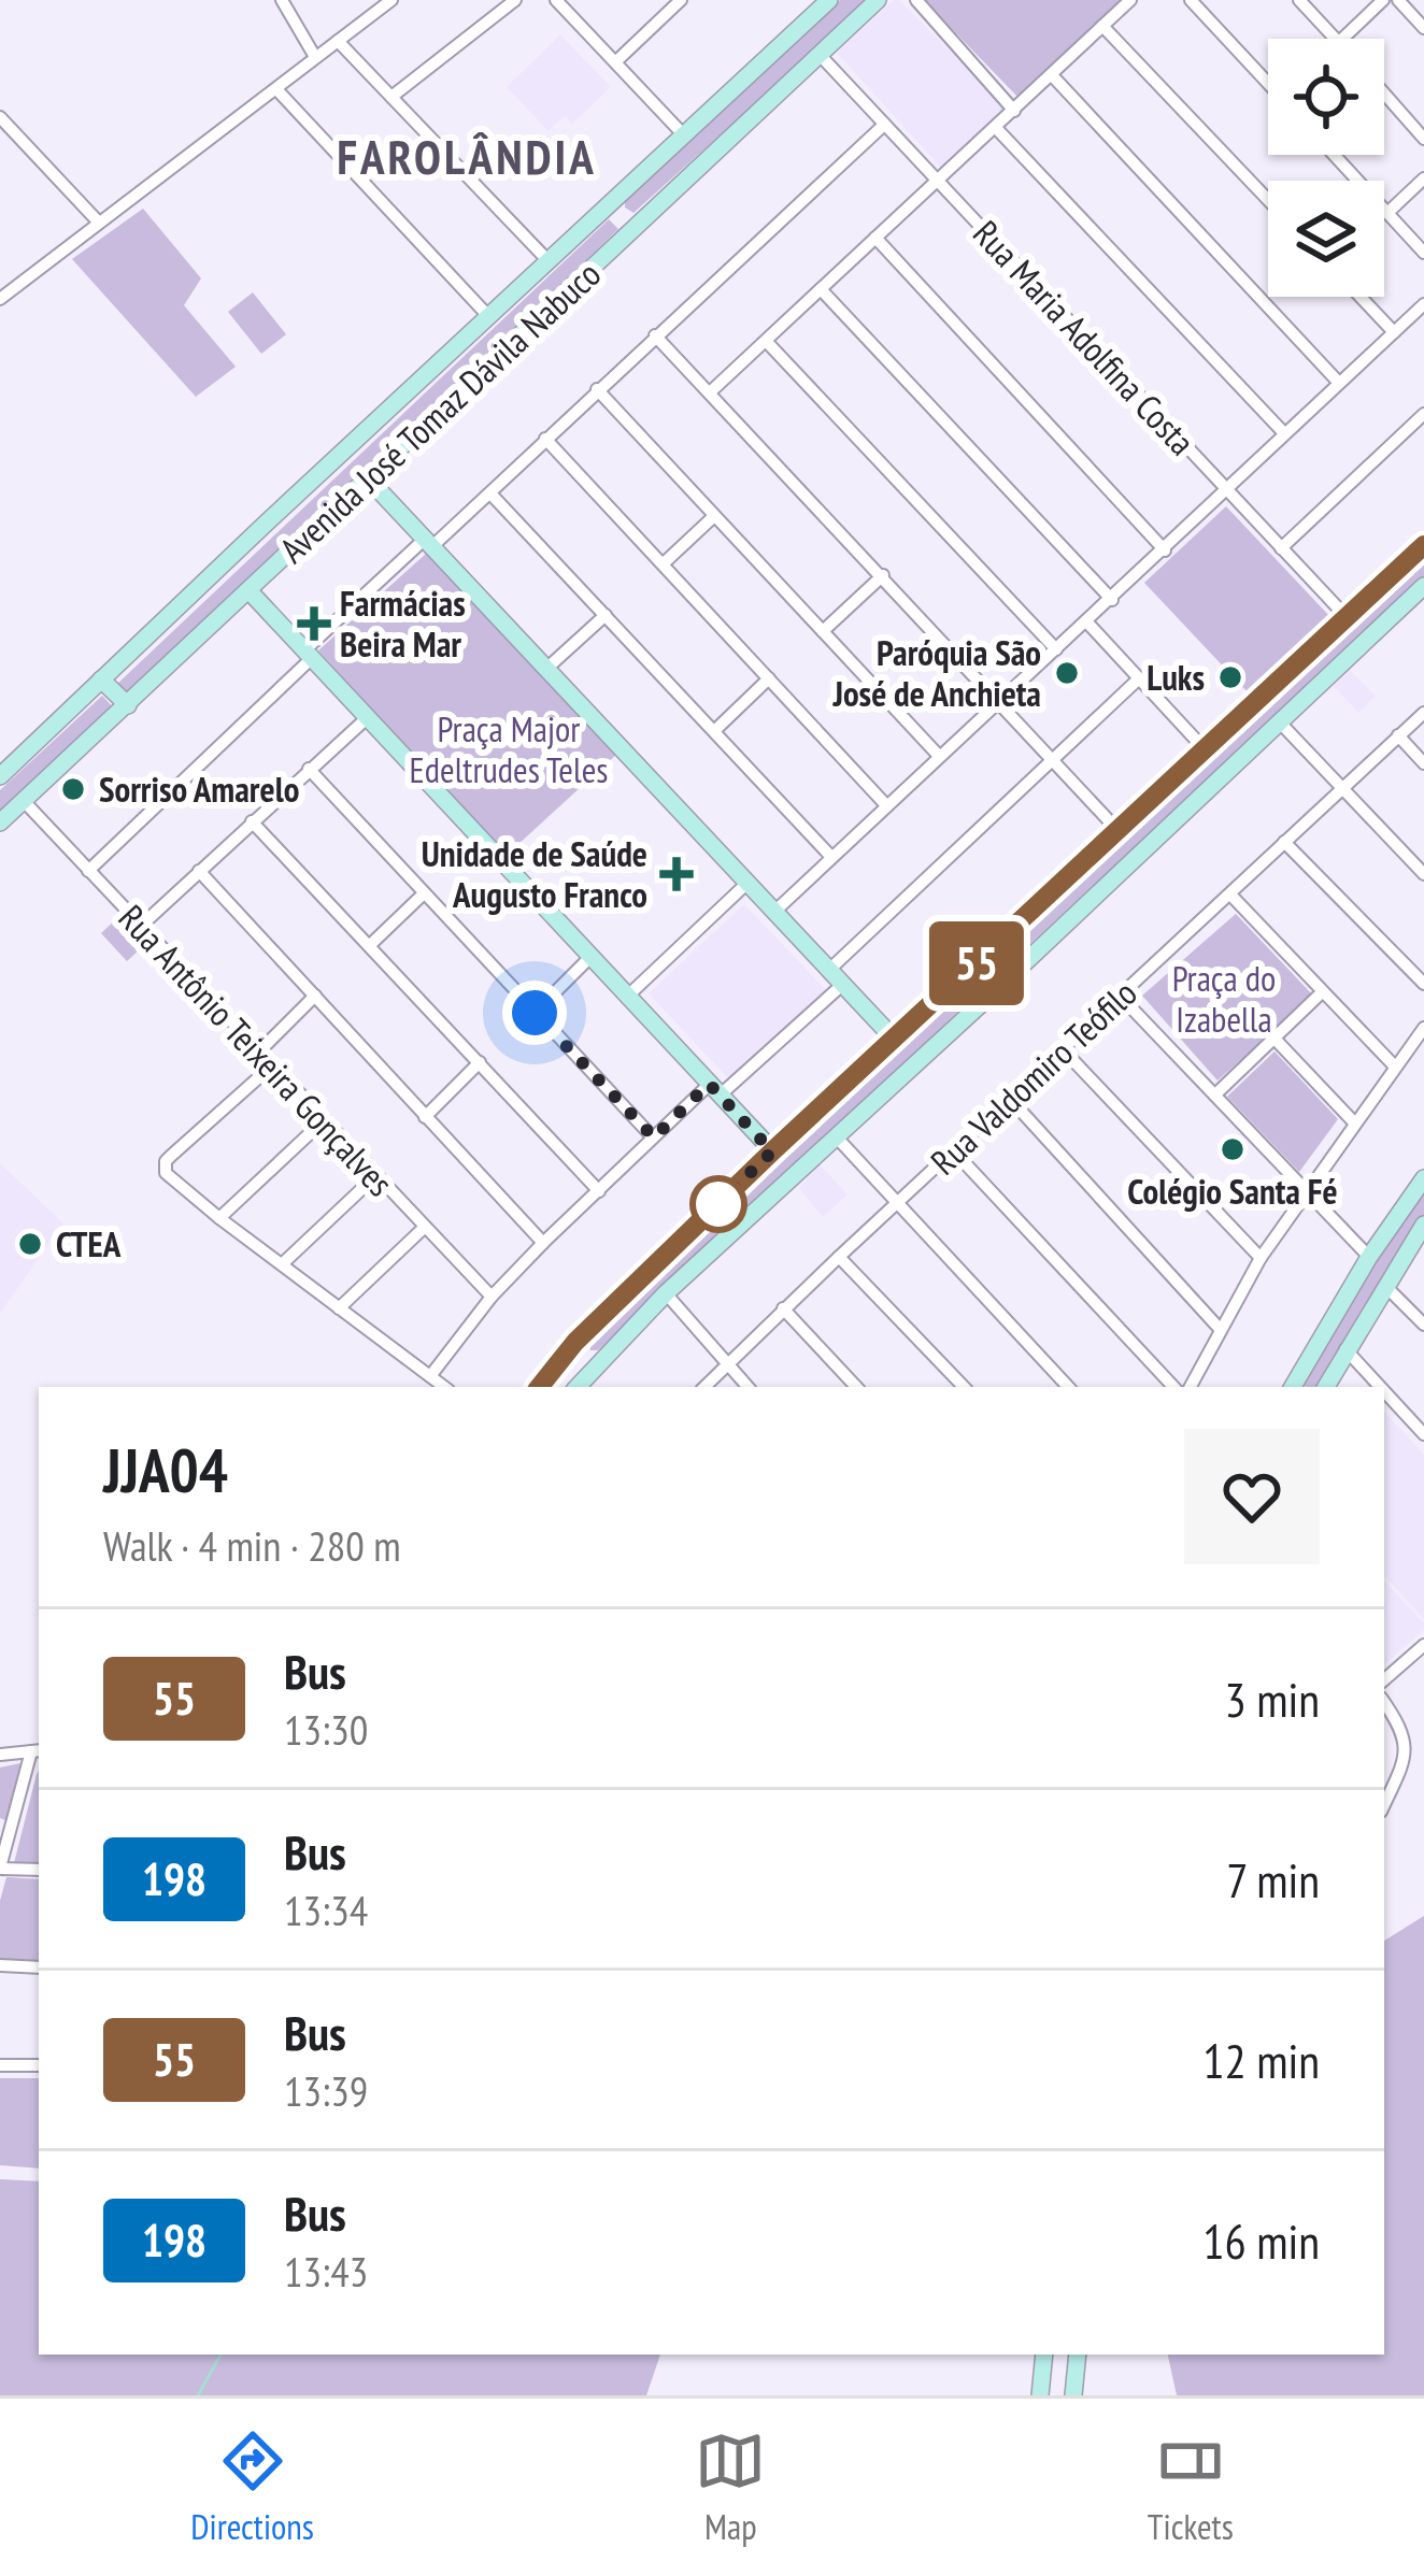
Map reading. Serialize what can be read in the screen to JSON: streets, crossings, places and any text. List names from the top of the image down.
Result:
{
  "streets": {
    "main road": ["Avenida José Tomaz Dávila Nabuco"],
    "street": ["Rua Maria Adolfina Costa", "Rua Antônio Teixeira Gonçalves", "Rua Valdomiro Teófilo"]
  },
  "crossings": [
    ["Rua Maria Adolfina Costa", "Avenida José Tomaz Dávila Nabuco"],
    ["Avenida José Tomaz Dávila Nabuco", "Rua Antônio Teixeira Gonçalves"]
  ],
  "districts": ["FAROLÂNDIA"],
  "parks": ["Praça Major Edeltrudes Teles", "Praça do Izabella"],
  "places": {
    "health": ["Farmácias Beira Mar", "Unidade de Saúde Augusto Franco"],
    "other": [
      "Paróquia São José de Anchieta",
      "Luks",
      "Sorriso Amarelo",
      "Colégio Santa Fé",
      "CTEA"
    ]
  },
  "lines": ["bus line 55"],
  "page": {
    "on_map": "55",
    "heading": ["JJA04", "Walk · 4 min · 280 m"],
    "list": [
      {
        "mark": "55",
        "name": "Bus",
        "note": "13:30",
        "value": "3 min"
      },
      {
        "mark": "198",
        "name": "Bus",
        "note": "13:34",
        "value": "7 min"
      },
      {
        "mark": "55",
        "name": "Bus",
        "note": "13:39",
        "value": "12 min"
      },
      {
        "mark": "198",
        "name": "Bus",
        "note": "13:43",
        "value": "16 min"
      }
    ],
    "tabs": ["Directions", "Map", "Tickets"]
  }
}
